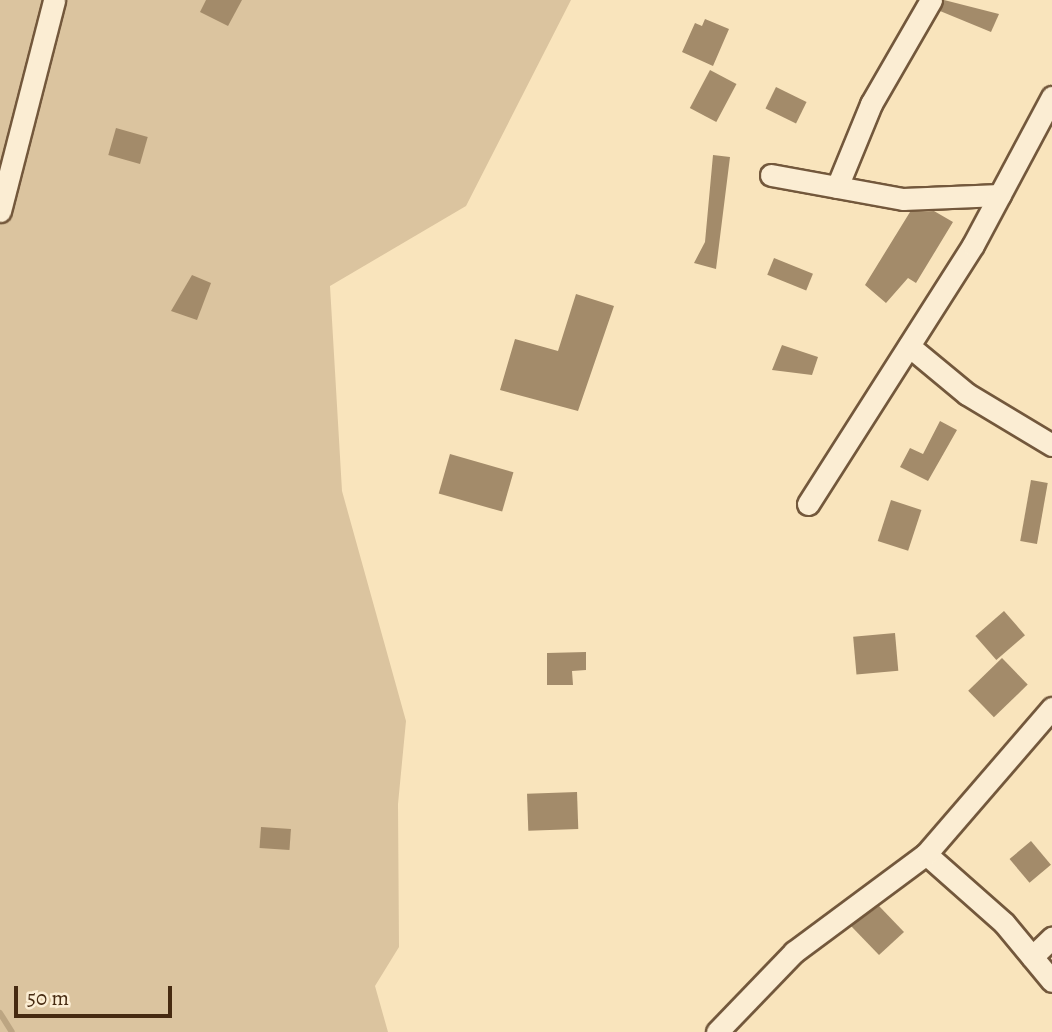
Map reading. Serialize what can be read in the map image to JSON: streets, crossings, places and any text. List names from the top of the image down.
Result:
{
  "scale_bar": "50 m"
}
